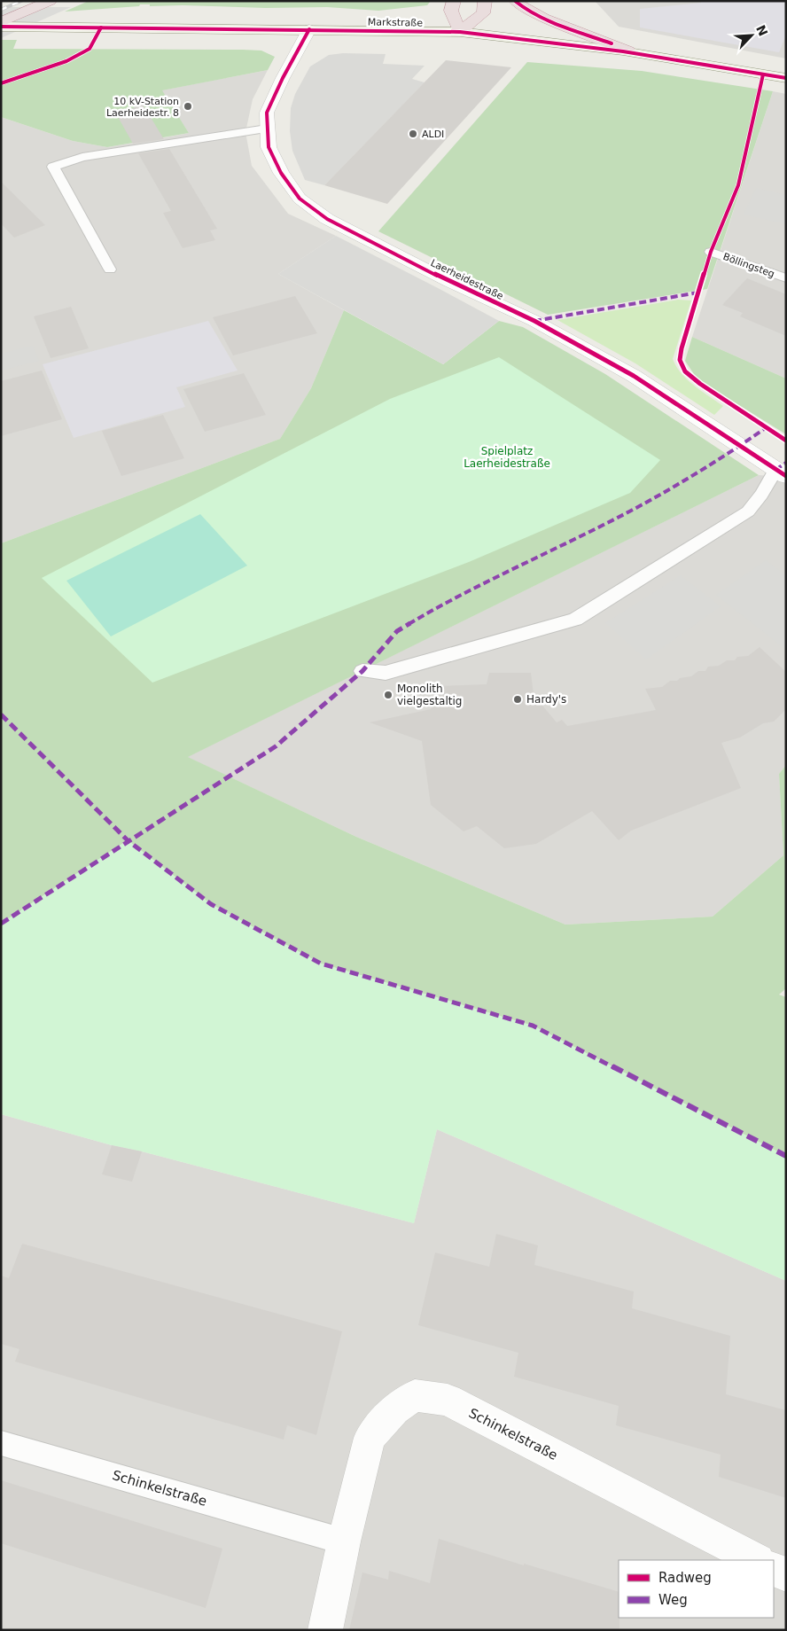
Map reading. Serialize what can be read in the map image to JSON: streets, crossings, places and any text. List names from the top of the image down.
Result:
{
  "streets": {
    "main road": ["Markstraße"],
    "street": ["Laerheidestraße", "Schinkelstraße"],
    "lane": ["Böllingsteg"]
  },
  "crossings": [
    ["Markstraße", "Laerheidestraße"]
  ],
  "parks": ["Spielplatz Laerheidestraße"],
  "places": [
    "10 kV-Station Laerheidestr. 8",
    "ALDI",
    "Monolith vielgestaltig",
    "Hardy's"
  ],
  "legend": ["Radweg", "Weg"],
  "north": "top right"
}
